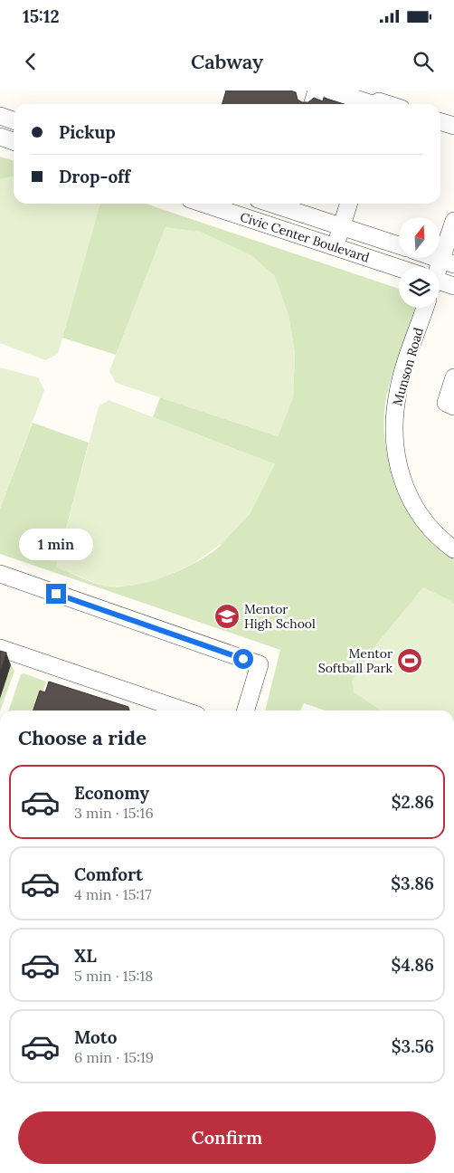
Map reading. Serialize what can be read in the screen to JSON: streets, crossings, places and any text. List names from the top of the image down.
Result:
{
  "streets": {
    "street": ["Civic Center Boulevard", "Munson Road"]
  },
  "places": {
    "school or university": ["Mentor High School"],
    "sports": ["Mentor Softball Park"]
  },
  "north": "top",
  "page": {
    "status": "15:12",
    "header": "Cabway",
    "banner": ["Pickup", "Drop-off"],
    "bubble": "1 min",
    "heading": "Choose a ride",
    "list": [
      {
        "name": "Economy",
        "note": "3 min · 15:16",
        "value": "$2.86"
      },
      {
        "name": "Comfort",
        "note": "4 min · 15:17",
        "value": "$3.86"
      },
      {
        "name": "XL",
        "note": "5 min · 15:18",
        "value": "$4.86"
      },
      {
        "name": "Moto",
        "note": "6 min · 15:19",
        "value": "$3.56"
      }
    ],
    "buttons": "Confirm"
  }
}
